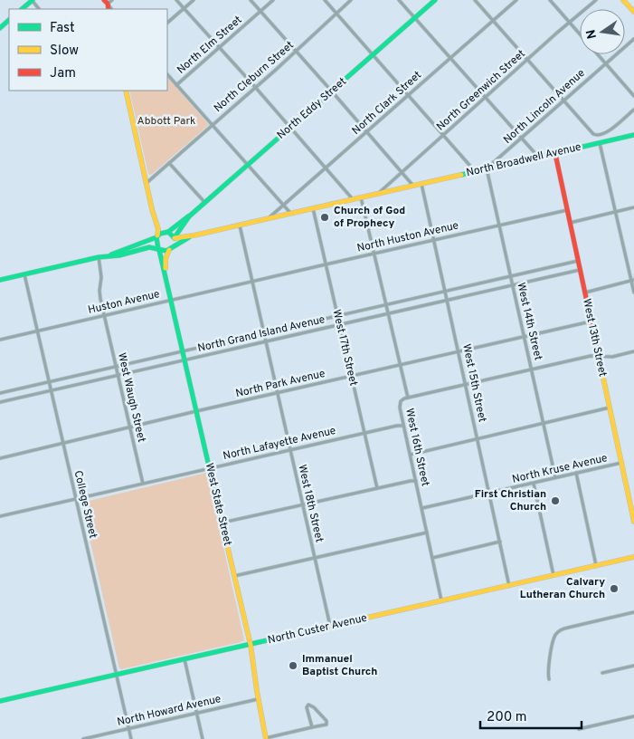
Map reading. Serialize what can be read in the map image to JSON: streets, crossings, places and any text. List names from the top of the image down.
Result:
{
  "streets": {
    "main road": [
      "North Eddy Street",
      "North Broadwell Avenue",
      "West 13th Street",
      "West State Street",
      "North Custer Avenue"
    ],
    "street": [
      "North Elm Street",
      "North Cleburn Street",
      "North Greenwich Street",
      "North Clark Street",
      "North Lincoln Avenue",
      "North Huston Avenue",
      "Huston Avenue",
      "West 14th Street",
      "North Grand Island Avenue",
      "West 17th Street",
      "West 15th Street",
      "North Park Avenue",
      "West Waugh Street",
      "North Lafayette Avenue",
      "West 16th Street",
      "North Kruse Avenue",
      "West 18th Street",
      "College Street",
      "North Howard Avenue"
    ]
  },
  "crossings": [
    ["North Greenwich Street", "North Broadwell Avenue"],
    ["North Clark Street", "North Broadwell Avenue"],
    ["North Lincoln Avenue", "North Broadwell Avenue"],
    ["North Lincoln Avenue", "West 14th Street"],
    ["North Eddy Street", "North Broadwell Avenue"],
    ["North Eddy Street", "West State Street"],
    ["North Broadwell Avenue", "West 14th Street"],
    ["North Broadwell Avenue", "West 13th Street"],
    ["North Broadwell Avenue", "West 17th Street"],
    ["North Broadwell Avenue", "West 15th Street"],
    ["North Broadwell Avenue", "West 16th Street"],
    ["North Broadwell Avenue", "West 18th Street"],
    ["North Broadwell Avenue", "West State Street"],
    ["North Huston Avenue", "Huston Avenue"],
    ["North Huston Avenue", "West 14th Street"],
    ["North Huston Avenue", "West 13th Street"],
    ["North Huston Avenue", "West 17th Street"],
    ["North Huston Avenue", "West 15th Street"],
    ["North Huston Avenue", "West 16th Street"],
    ["North Huston Avenue", "West 18th Street"],
    ["Huston Avenue", "West Waugh Street"],
    ["Huston Avenue", "West 18th Street"],
    ["Huston Avenue", "College Street"],
    ["Huston Avenue", "West State Street"],
    ["West 14th Street", "North Grand Island Avenue"],
    ["West 14th Street", "North Park Avenue"],
    ["West 14th Street", "North Kruse Avenue"],
    ["North Grand Island Avenue", "West 13th Street"],
    ["North Grand Island Avenue", "West 17th Street"],
    ["North Grand Island Avenue", "West 15th Street"],
    ["North Grand Island Avenue", "West Waugh Street"],
    ["North Grand Island Avenue", "West 16th Street"],
    ["North Grand Island Avenue", "West 18th Street"],
    ["North Grand Island Avenue", "College Street"],
    ["North Grand Island Avenue", "West State Street"],
    ["West 13th Street", "North Park Avenue"],
    ["West 13th Street", "North Kruse Avenue"],
    ["West 17th Street", "North Park Avenue"],
    ["West 17th Street", "North Lafayette Avenue"],
    ["West 15th Street", "North Park Avenue"],
    ["West 15th Street", "North Kruse Avenue"],
    ["West 15th Street", "North Custer Avenue"],
    ["North Park Avenue", "West Waugh Street"],
    ["North Park Avenue", "West 16th Street"],
    ["North Park Avenue", "West 18th Street"],
    ["North Park Avenue", "College Street"],
    ["North Park Avenue", "West State Street"],
    ["West Waugh Street", "North Lafayette Avenue"],
    ["North Lafayette Avenue", "West 16th Street"],
    ["North Lafayette Avenue", "West 18th Street"],
    ["North Lafayette Avenue", "College Street"],
    ["North Lafayette Avenue", "West State Street"],
    ["West 16th Street", "North Kruse Avenue"],
    ["West 16th Street", "North Custer Avenue"],
    ["West 18th Street", "North Custer Avenue"],
    ["College Street", "North Custer Avenue"],
    ["College Street", "North Howard Avenue"],
    ["West State Street", "North Custer Avenue"],
    ["West State Street", "North Howard Avenue"]
  ],
  "parks": ["Abbott Park"],
  "places": [
    "Church of God of Prophecy",
    "First Christian Church",
    "Calvary Lutheran Church",
    "Immanuel Baptist Church"
  ],
  "legend": ["Fast", "Slow", "Jam"],
  "scale_bar": "200 m",
  "north": "left"
}
